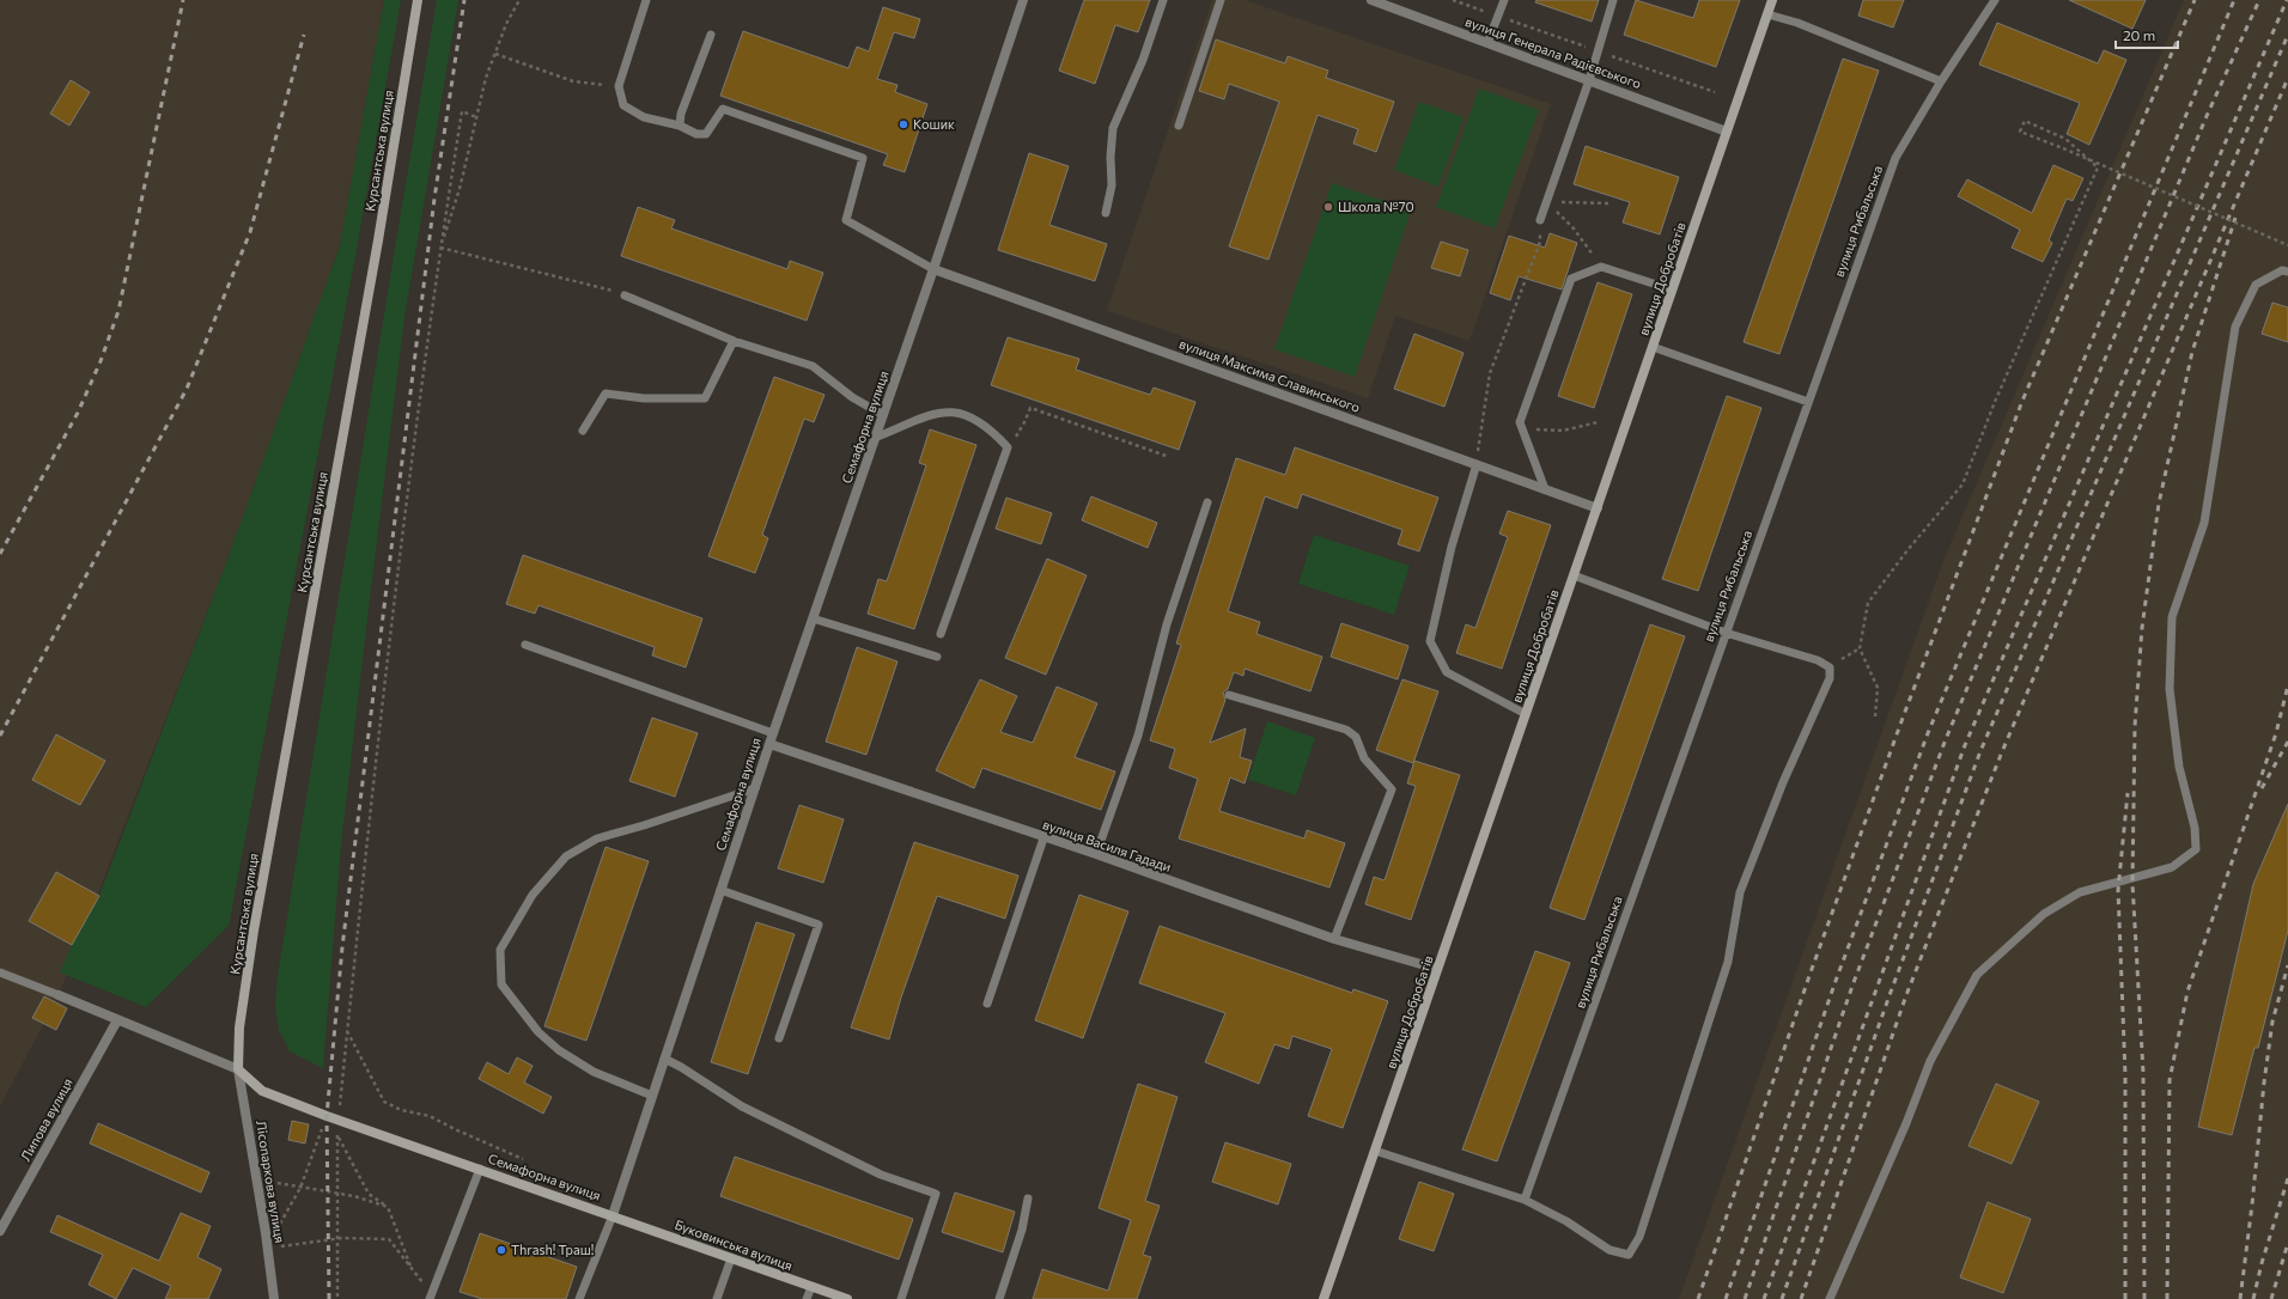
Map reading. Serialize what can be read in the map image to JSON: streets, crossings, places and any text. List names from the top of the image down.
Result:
{
  "streets": {
    "street": [
      "вулиця Генерала Радієвського",
      "Курсантська вулиця",
      "вулиця Добробатів",
      "вулиця Максима Славинського",
      "Семафорна вулиця",
      "вулиця Василя Гадади",
      "Липова вулиця",
      "Лісопаркова вулиця",
      "Буковинська вулиця"
    ],
    "lane": ["вулиця Рибальська"]
  },
  "crossings": [
    ["вулиця Генерала Радієвського", "вулиця Добробатів"],
    ["Курсантська вулиця", "Семафорна вулиця"],
    ["Курсантська вулиця", "Лісопаркова вулиця"],
    ["вулиця Добробатів", "вулиця Максима Славинського"],
    ["вулиця Добробатів", "вулиця Василя Гадади"],
    ["вулиця Максима Славинського", "Семафорна вулиця"],
    ["Семафорна вулиця", "вулиця Василя Гадади"],
    ["Семафорна вулиця", "Лісопаркова вулиця"],
    ["Семафорна вулиця", "Буковинська вулиця"]
  ],
  "places": ["Кошик", "Школа №70", "Thrash! Траш!"],
  "scale_bar": "20 m"
}
